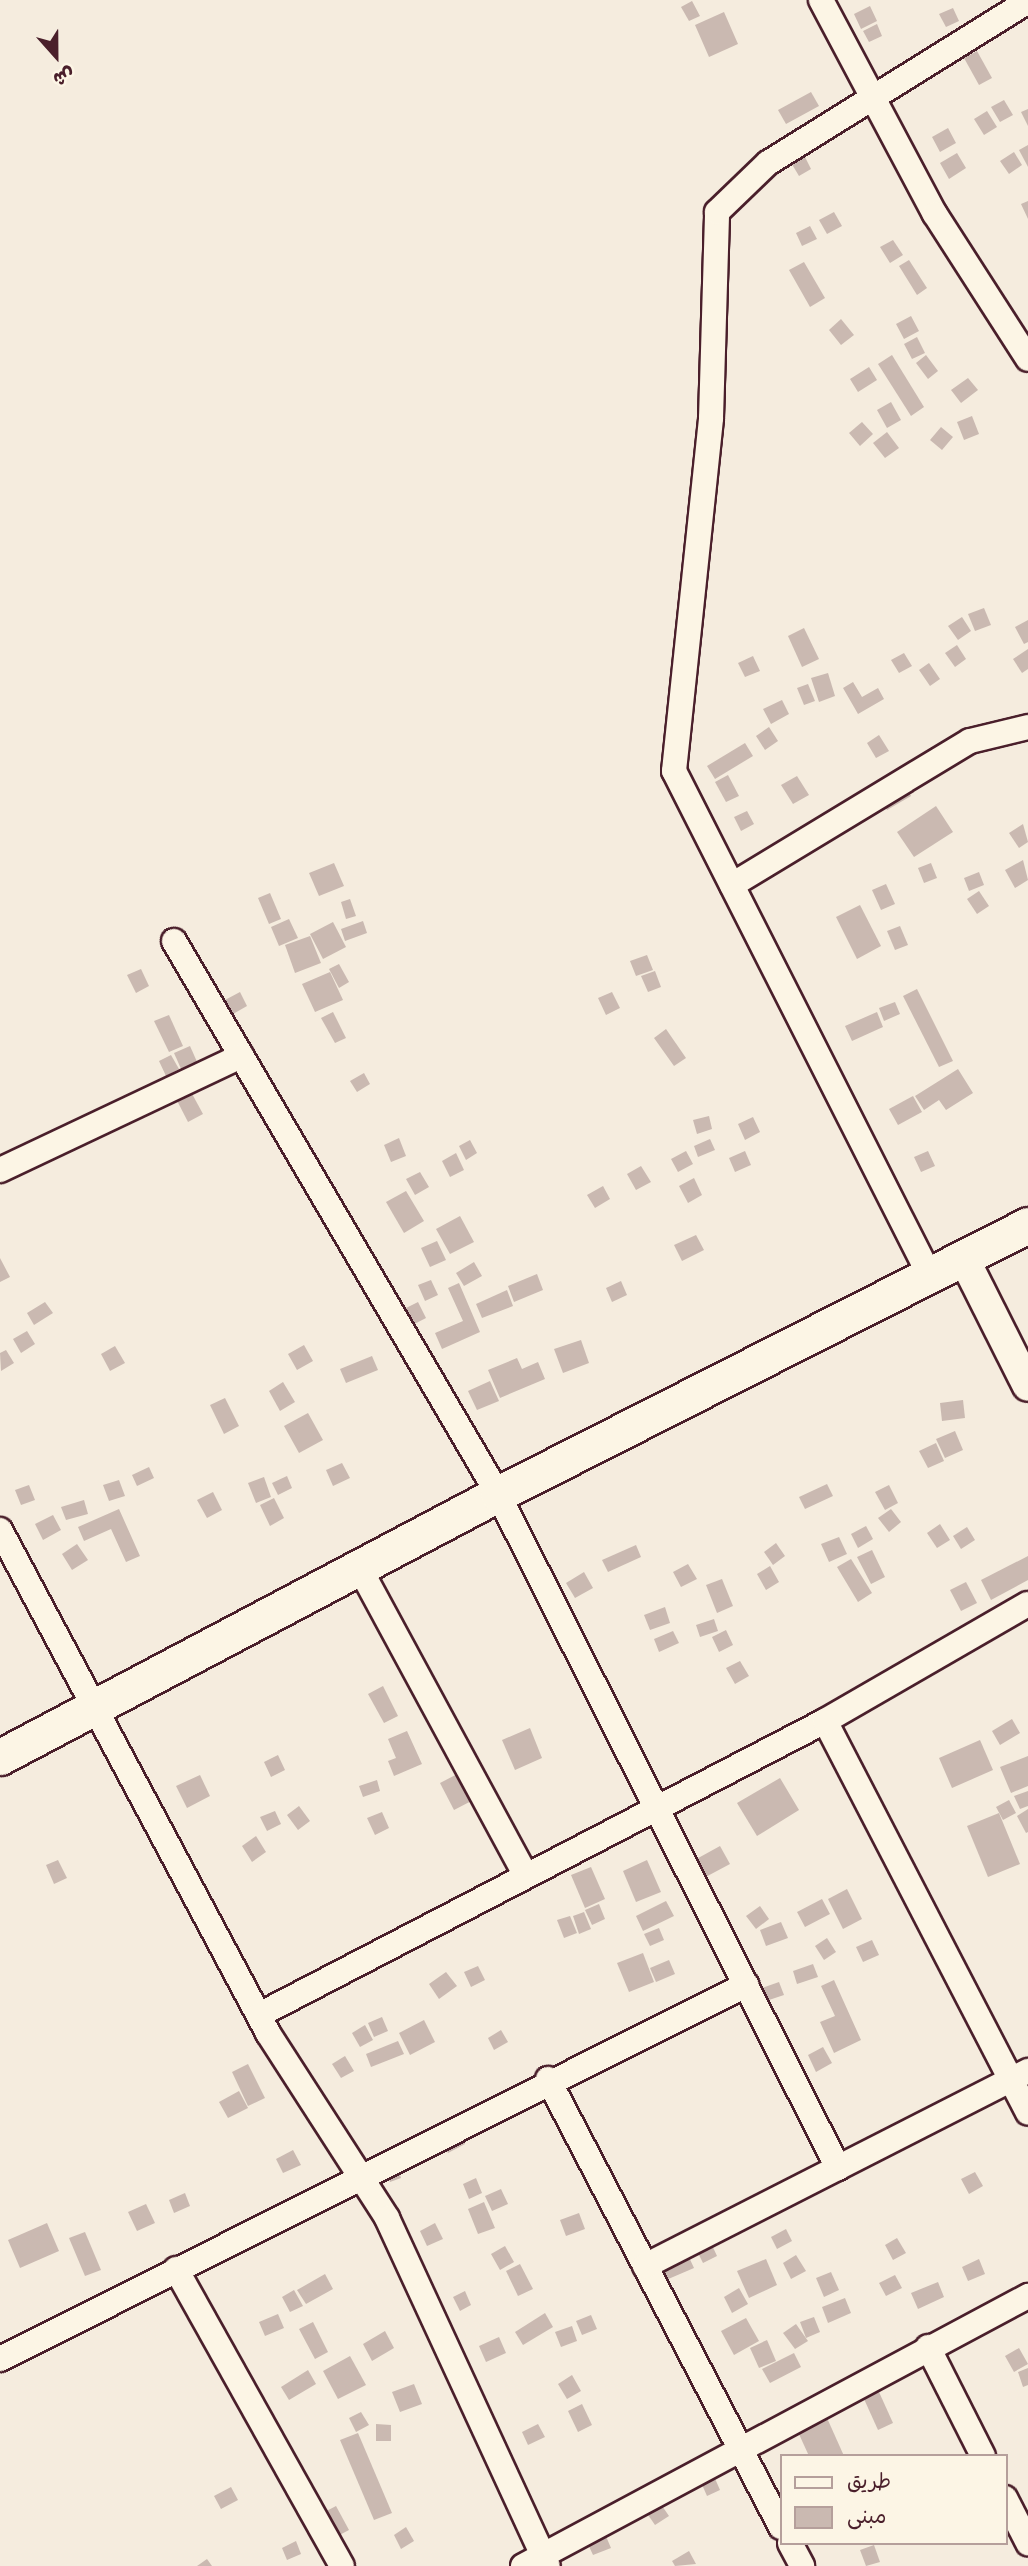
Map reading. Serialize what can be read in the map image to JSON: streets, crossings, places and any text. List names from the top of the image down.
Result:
{
  "legend": ["طريق", "مبنى"],
  "north": "bottom"
}
